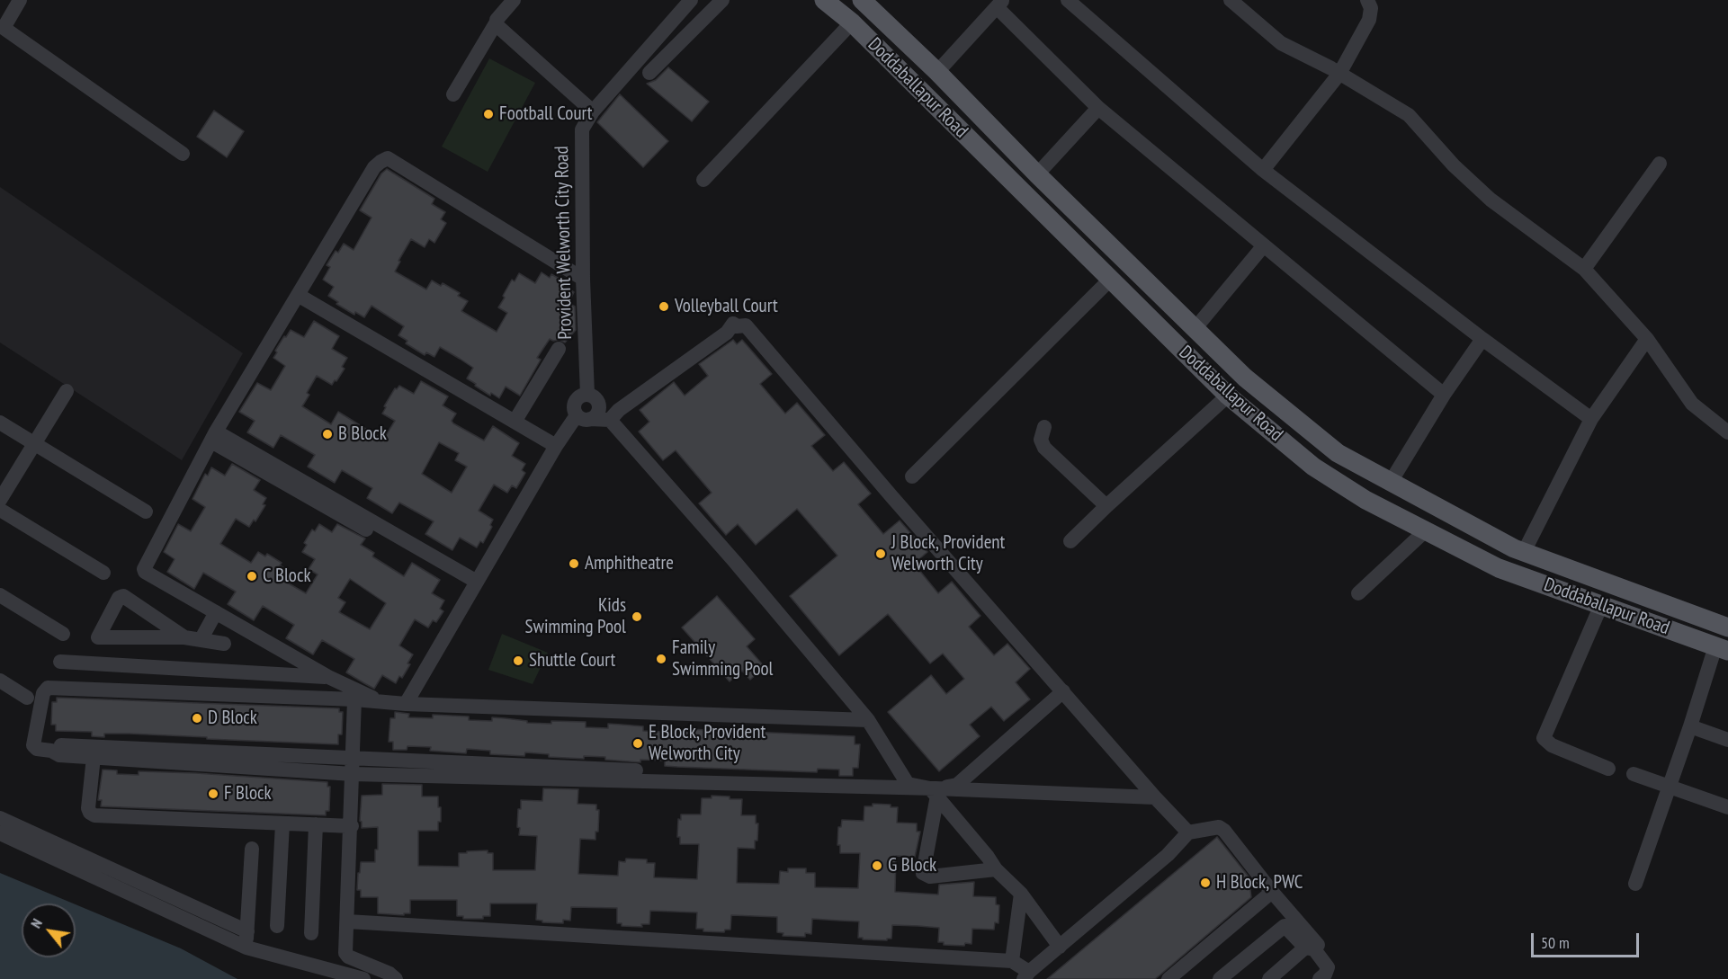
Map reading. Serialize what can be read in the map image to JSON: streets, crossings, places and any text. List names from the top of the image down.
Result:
{
  "streets": {
    "main road": ["Doddaballapur Road"],
    "street": ["Provident Welworth City Road"]
  },
  "places": [
    "Football Court",
    "Volleyball Court",
    "B Block",
    "J Block, Provident Welworth City",
    "Amphitheatre",
    "C Block",
    "Kids Swimming Pool",
    "Family Swimming Pool",
    "Shuttle Court",
    "D Block",
    "E Block, Provident Welworth City",
    "F Block",
    "G Block",
    "H Block, PWC"
  ],
  "scale_bar": "50 m",
  "north": "top left"
}
